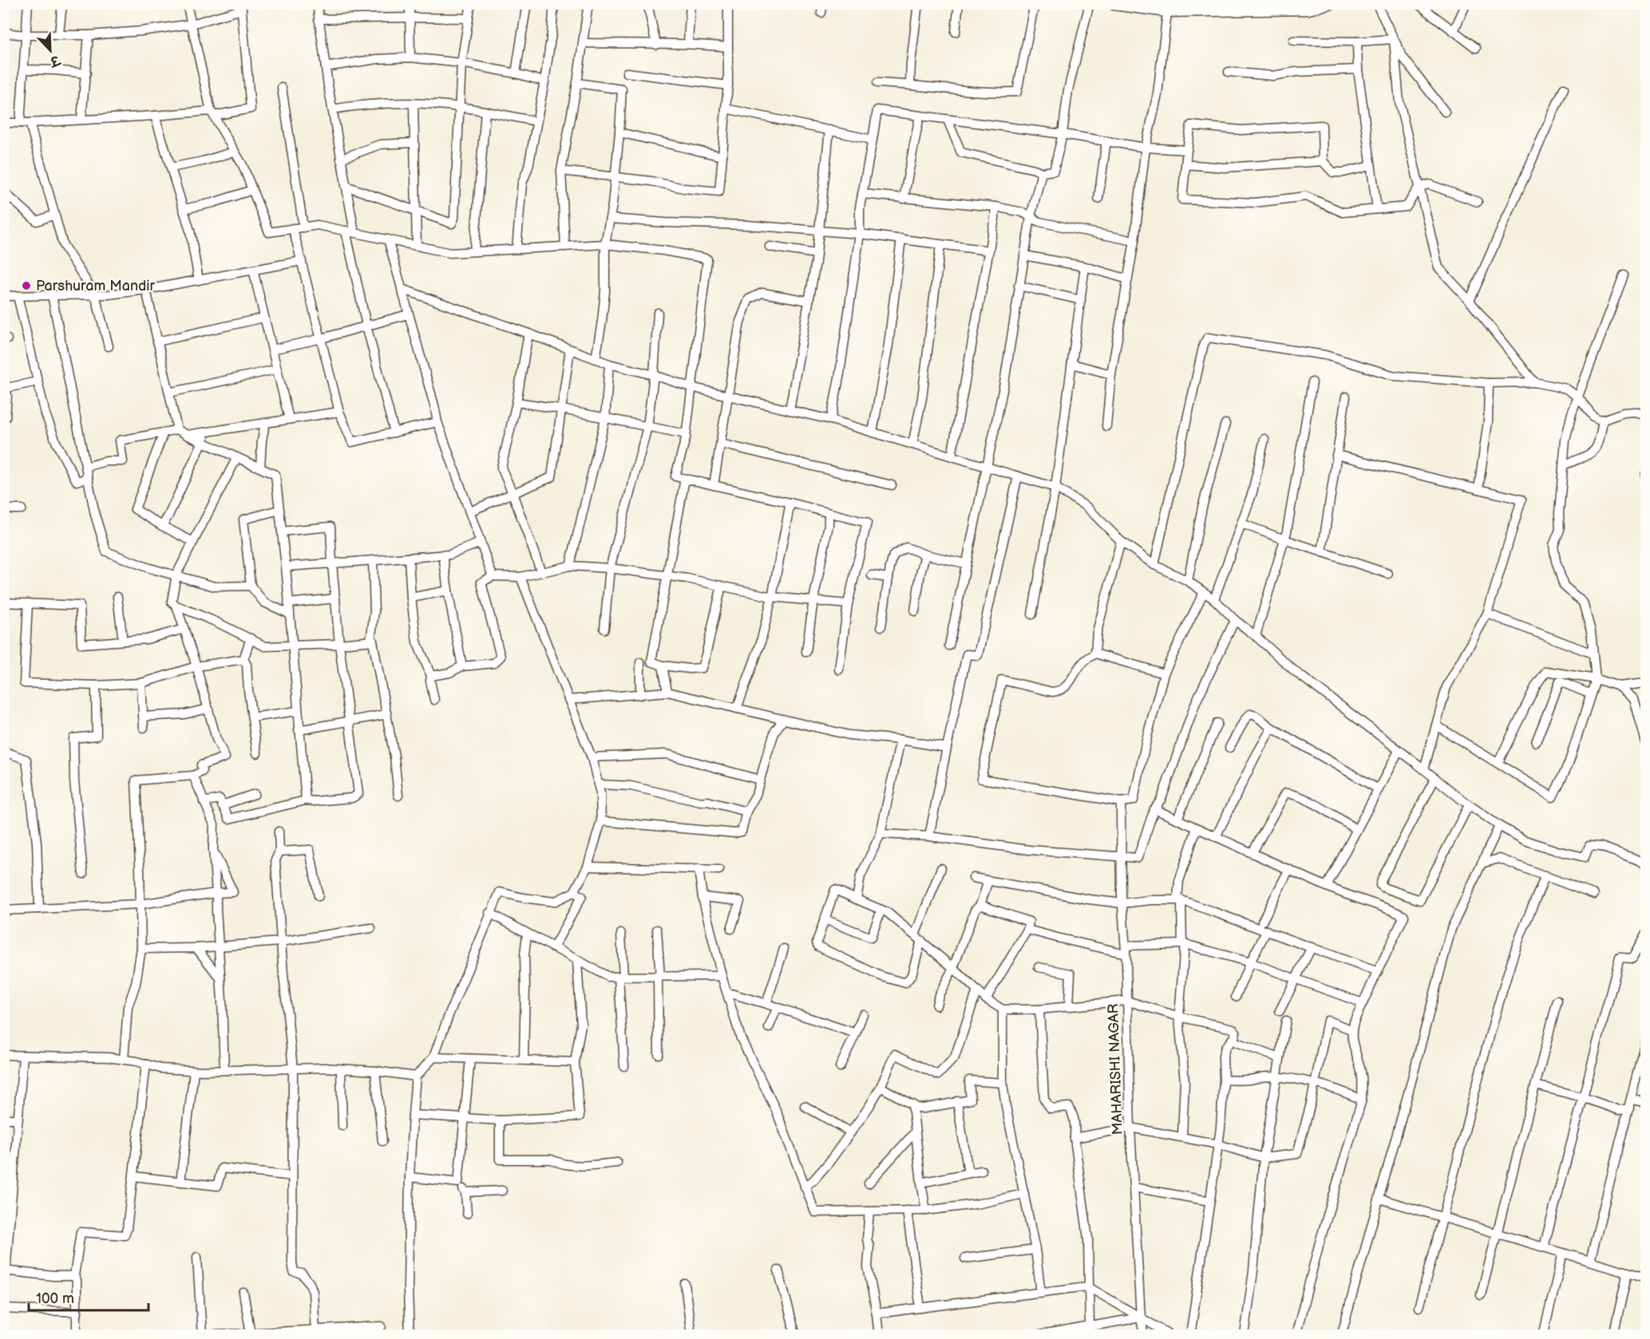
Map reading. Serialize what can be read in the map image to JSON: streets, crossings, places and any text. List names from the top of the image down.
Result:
{
  "streets": {
    "street": ["MAHARISHI NAGAR"]
  },
  "places": ["Parshuram Mandir"],
  "scale_bar": "100 m",
  "north": "bottom right"
}
